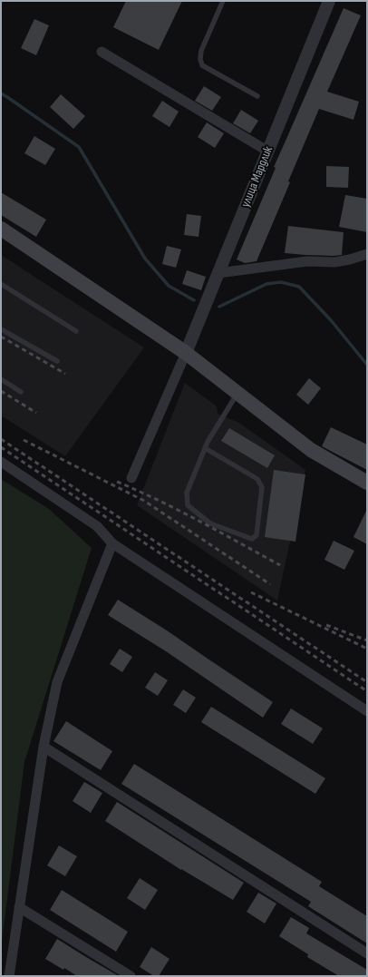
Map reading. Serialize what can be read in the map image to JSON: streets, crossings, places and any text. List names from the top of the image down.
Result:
{
  "streets": {
    "street": ["улица Мардлик"]
  }
}
